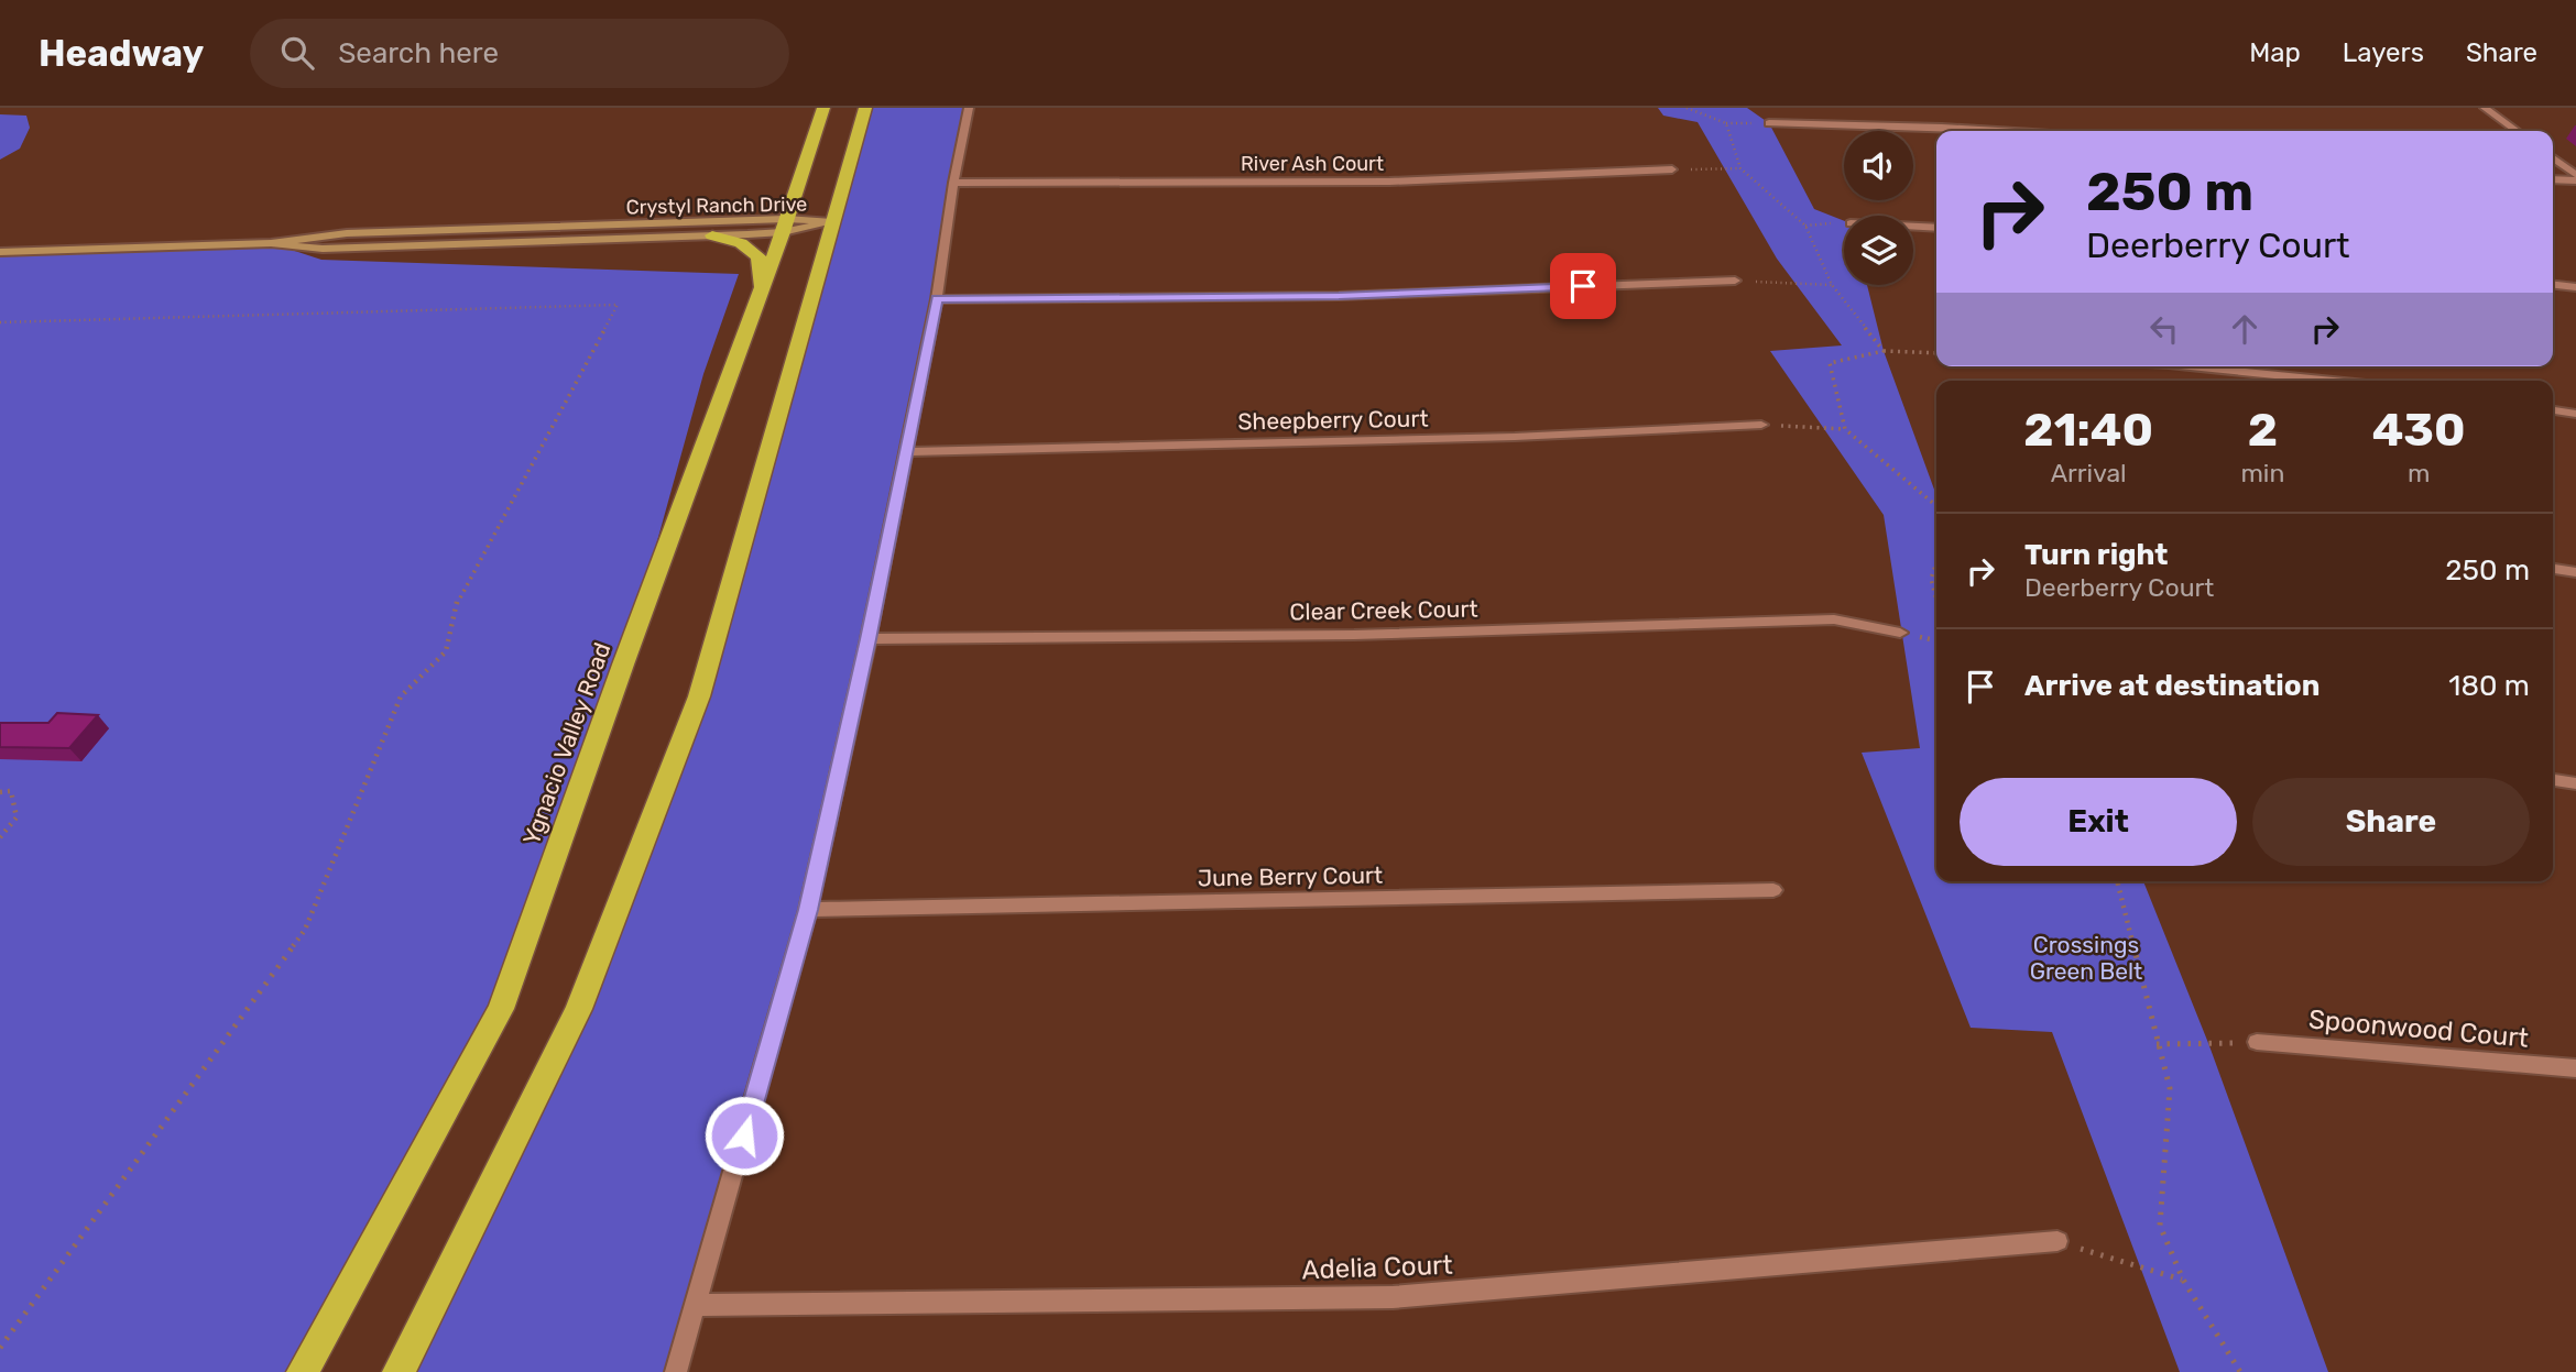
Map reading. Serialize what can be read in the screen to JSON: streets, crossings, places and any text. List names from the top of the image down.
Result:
{
  "streets": {
    "highway": ["Ygnacio Valley Road"],
    "street": [
      "River Ash Court",
      "Crystyl Ranch Drive",
      "Sheepberry Court",
      "Clear Creek Court",
      "June Berry Court",
      "Spoonwood Court",
      "Adelia Court"
    ]
  },
  "crossings": [
    ["Crystyl Ranch Drive", "Ygnacio Valley Road"]
  ],
  "parks": ["Crossings Green Belt"],
  "page": {
    "header": "Headway",
    "search": "Search here",
    "nav": ["Map", "Layers", "Share"],
    "turn": ["250 m", "Deerberry Court"],
    "eta": [
      "21:40",
      "Arrival",
      "2",
      "min",
      "430",
      "m"
    ],
    "list": [
      {
        "name": "Turn right",
        "note": "Deerberry Court",
        "value": "250 m"
      },
      {
        "name": "Arrive at destination",
        "value": "180 m"
      }
    ],
    "buttons": ["Exit", "Share"]
  }
}
